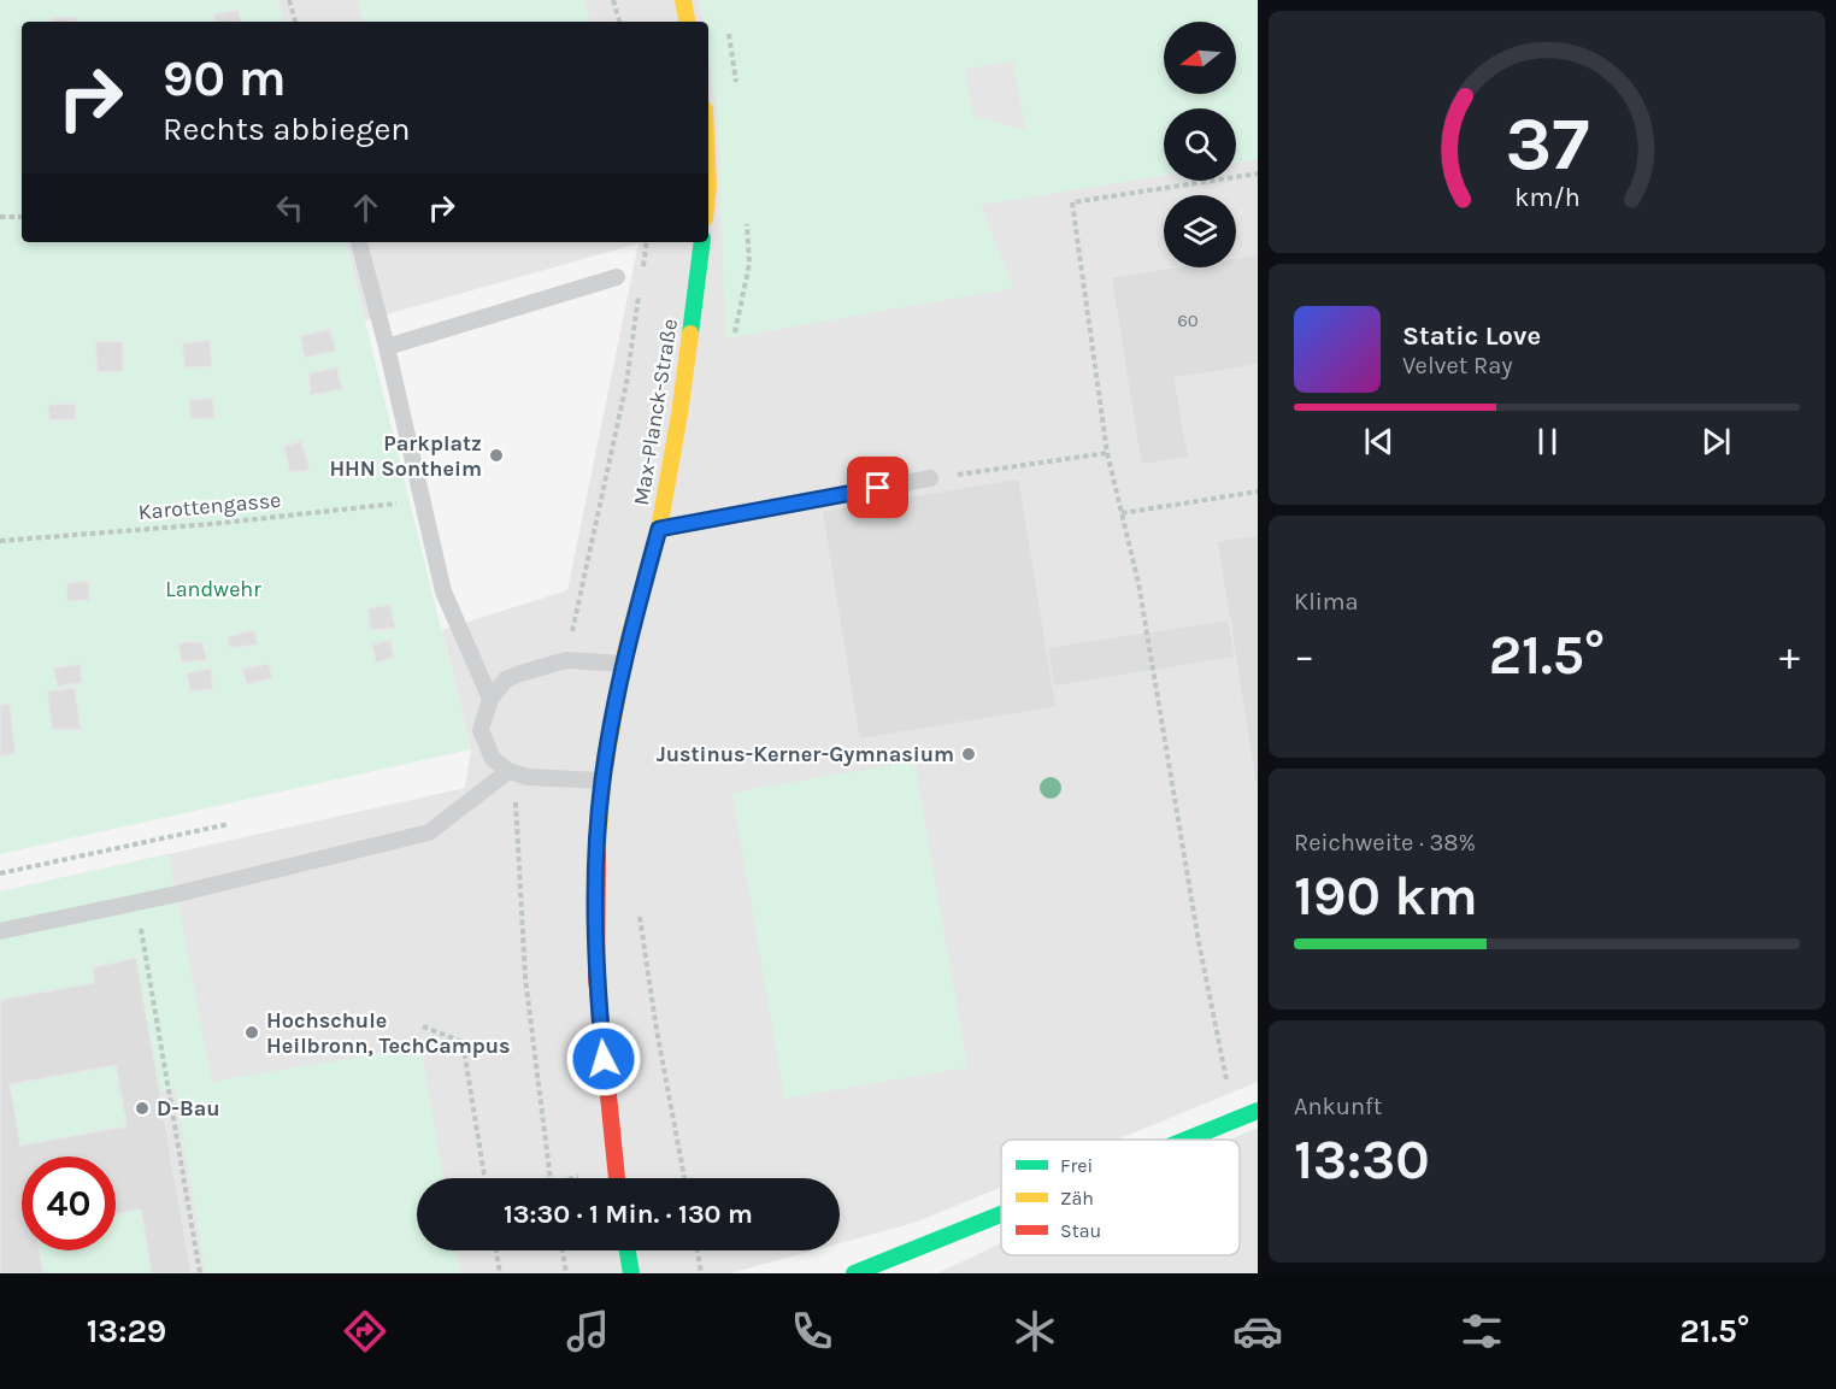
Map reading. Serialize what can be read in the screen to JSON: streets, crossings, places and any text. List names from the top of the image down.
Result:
{
  "streets": {
    "street": ["Max-Planck-Straße"],
    "path": ["Karottengasse"]
  },
  "parks": ["Landwehr"],
  "places": [
    "Parkplatz HHN Sontheim",
    "Justinus-Kerner-Gymnasium",
    "Hochschule Heilbronn, TechCampus",
    "D-Bau"
  ],
  "house_numbers": ["60"],
  "legend": ["Frei", "Zäh", "Stau"],
  "north": "left",
  "page": {
    "turn": ["90 m", "Rechts abbiegen"],
    "song": ["Static Love", "Velvet Ray"],
    "tile": [
      "Klima",
      ["Reichweite · 38%", "190 km"],
      ["Ankunft", "13:30"]
    ],
    "heat": ["−", "21.5°", "+"],
    "limit": "40",
    "trip": "13:30 · 1 Min. · 130 m",
    "tabs": ["13:29", "21.5°"],
    "gauge": ["37", "km/h"]
  }
}
